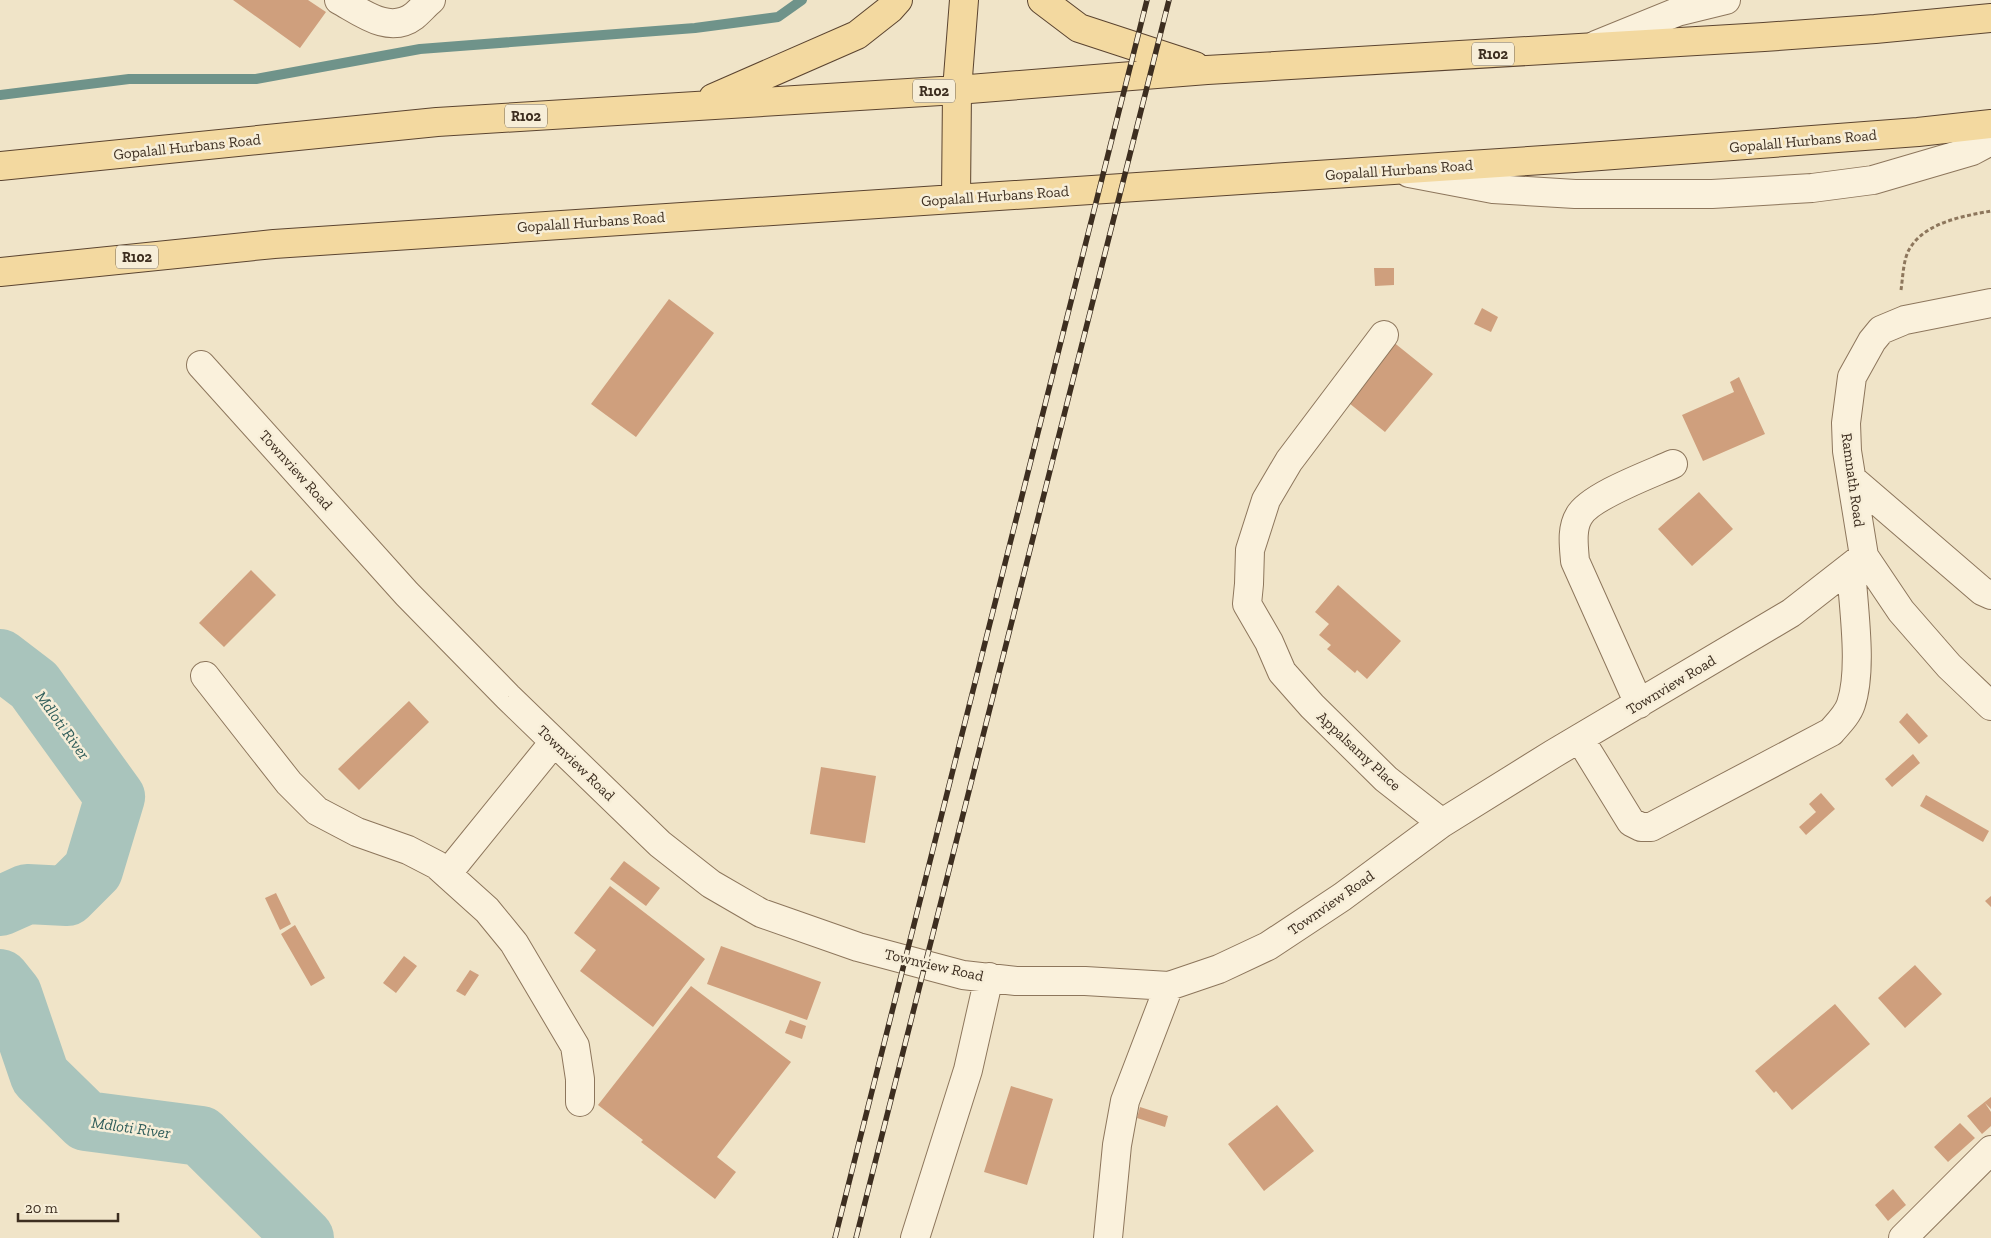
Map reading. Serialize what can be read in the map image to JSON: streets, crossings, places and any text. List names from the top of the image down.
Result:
{
  "streets": {
    "main road": ["R102", "Gopalall Hurbans Road"],
    "street": ["Townview Road", "Ramnath Road", "Appalsamy Place"]
  },
  "crossings": [
    ["Townview Road", "Ramnath Road"],
    ["Townview Road", "Appalsamy Place"]
  ],
  "water": ["Mdloti River"],
  "scale_bar": "20 m"
}
